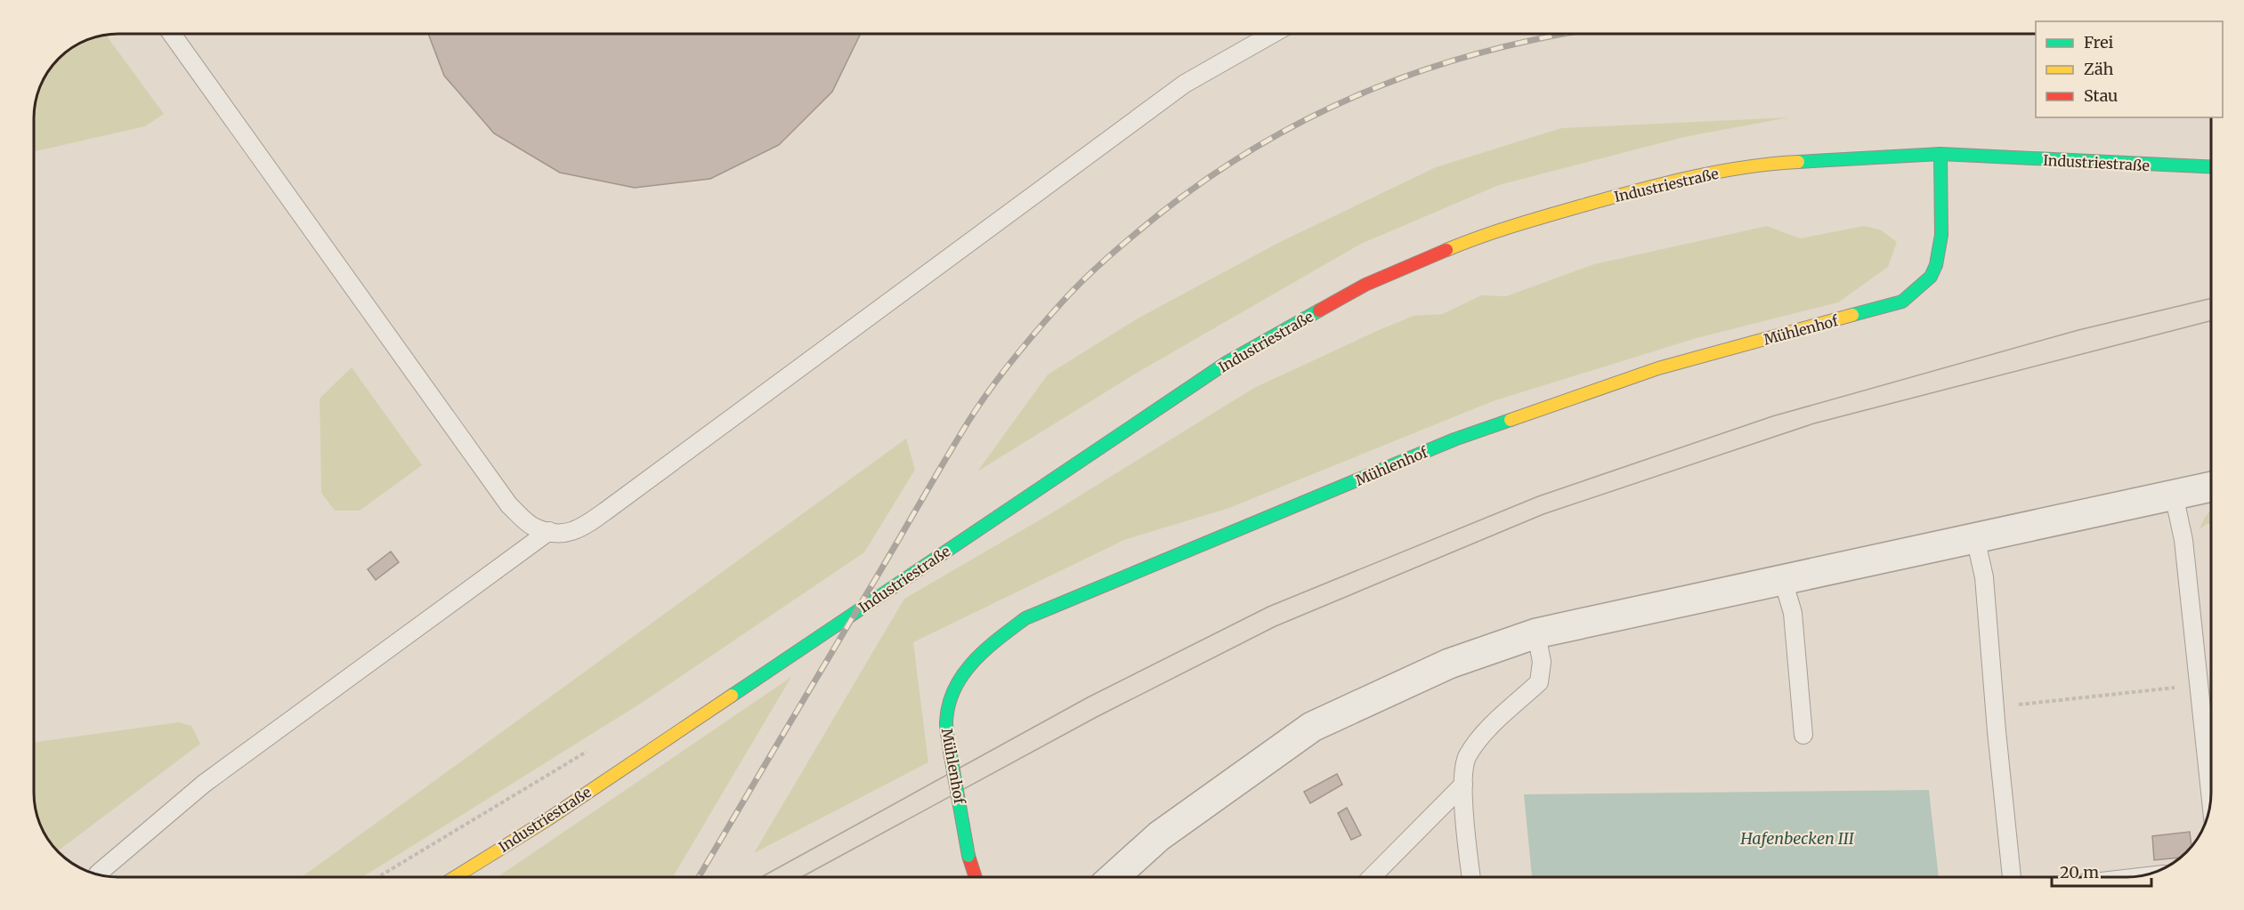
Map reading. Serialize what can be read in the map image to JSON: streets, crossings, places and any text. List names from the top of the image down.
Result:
{
  "streets": {
    "main road": ["Industriestraße", "Mühlenhof"]
  },
  "crossings": [
    ["Industriestraße", "Mühlenhof"]
  ],
  "water": ["Hafenbecken III"],
  "legend": ["Frei", "Zäh", "Stau"],
  "scale_bar": "20 m"
}
